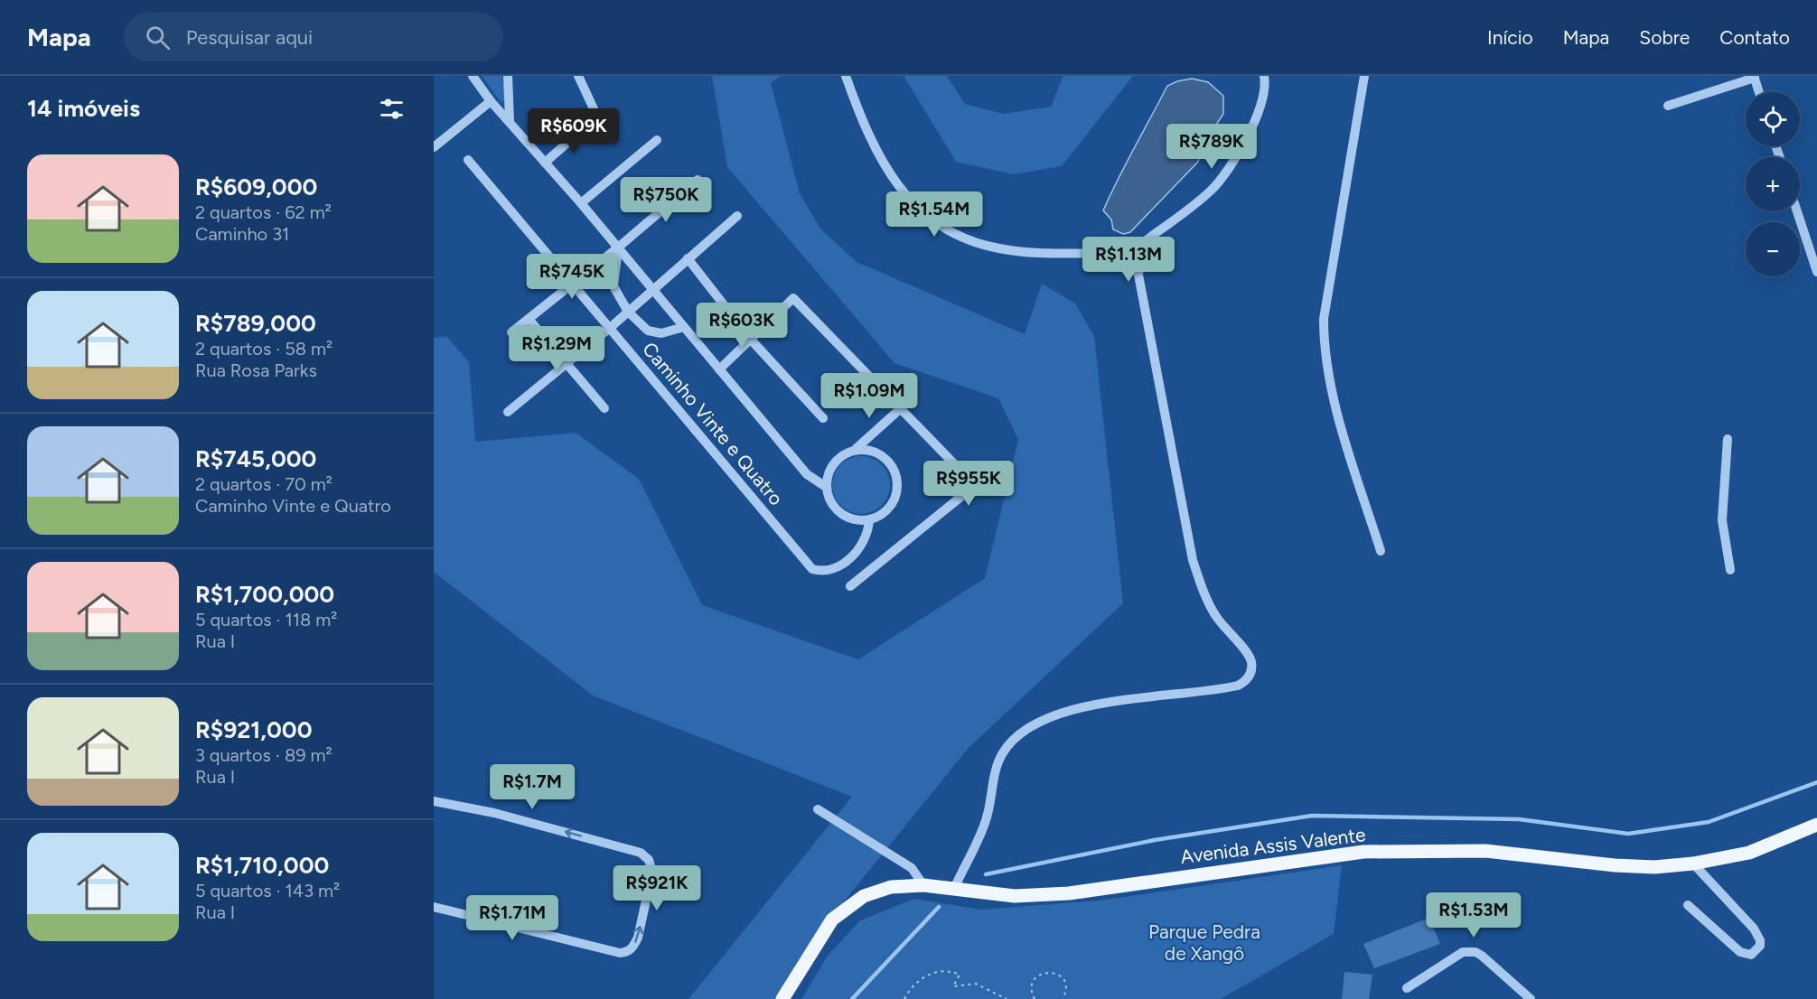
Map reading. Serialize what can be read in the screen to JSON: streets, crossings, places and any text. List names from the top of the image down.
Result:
{
  "streets": {
    "main road": ["Avenida Assis Valente"],
    "street": ["Caminho Vinte e Quatro"]
  },
  "parks": ["Parque Pedra de Xangô"],
  "page": {
    "header": "Mapa",
    "search": "Pesquisar aqui",
    "nav": [
      "Início",
      "Mapa",
      "Sobre",
      "Contato"
    ],
    "heading": "14 imóveis",
    "map_buttons": ["+", "−"],
    "price": [
      "R$609K",
      "R$789K",
      "R$750K",
      "R$1.54M",
      "R$1.13M",
      "R$745K",
      "R$603K",
      "R$1.29M",
      "R$1.09M",
      "R$955K",
      "R$1.7M",
      "R$921K",
      "R$1.53M",
      "R$1.71M"
    ],
    "list": [
      {
        "name": "R$609,000",
        "note": "2 quartos · 62 m² · Caminho 31"
      },
      {
        "name": "R$789,000",
        "note": "2 quartos · 58 m² · Rua Rosa Parks"
      },
      {
        "name": "R$745,000",
        "note": "2 quartos · 70 m² · Caminho Vinte e Quatro"
      },
      {
        "name": "R$1,700,000",
        "note": "5 quartos · 118 m² · Rua I"
      },
      {
        "name": "R$921,000",
        "note": "3 quartos · 89 m² · Rua I"
      },
      {
        "name": "R$1,710,000",
        "note": "5 quartos · 143 m² · Rua I"
      }
    ]
  }
}
